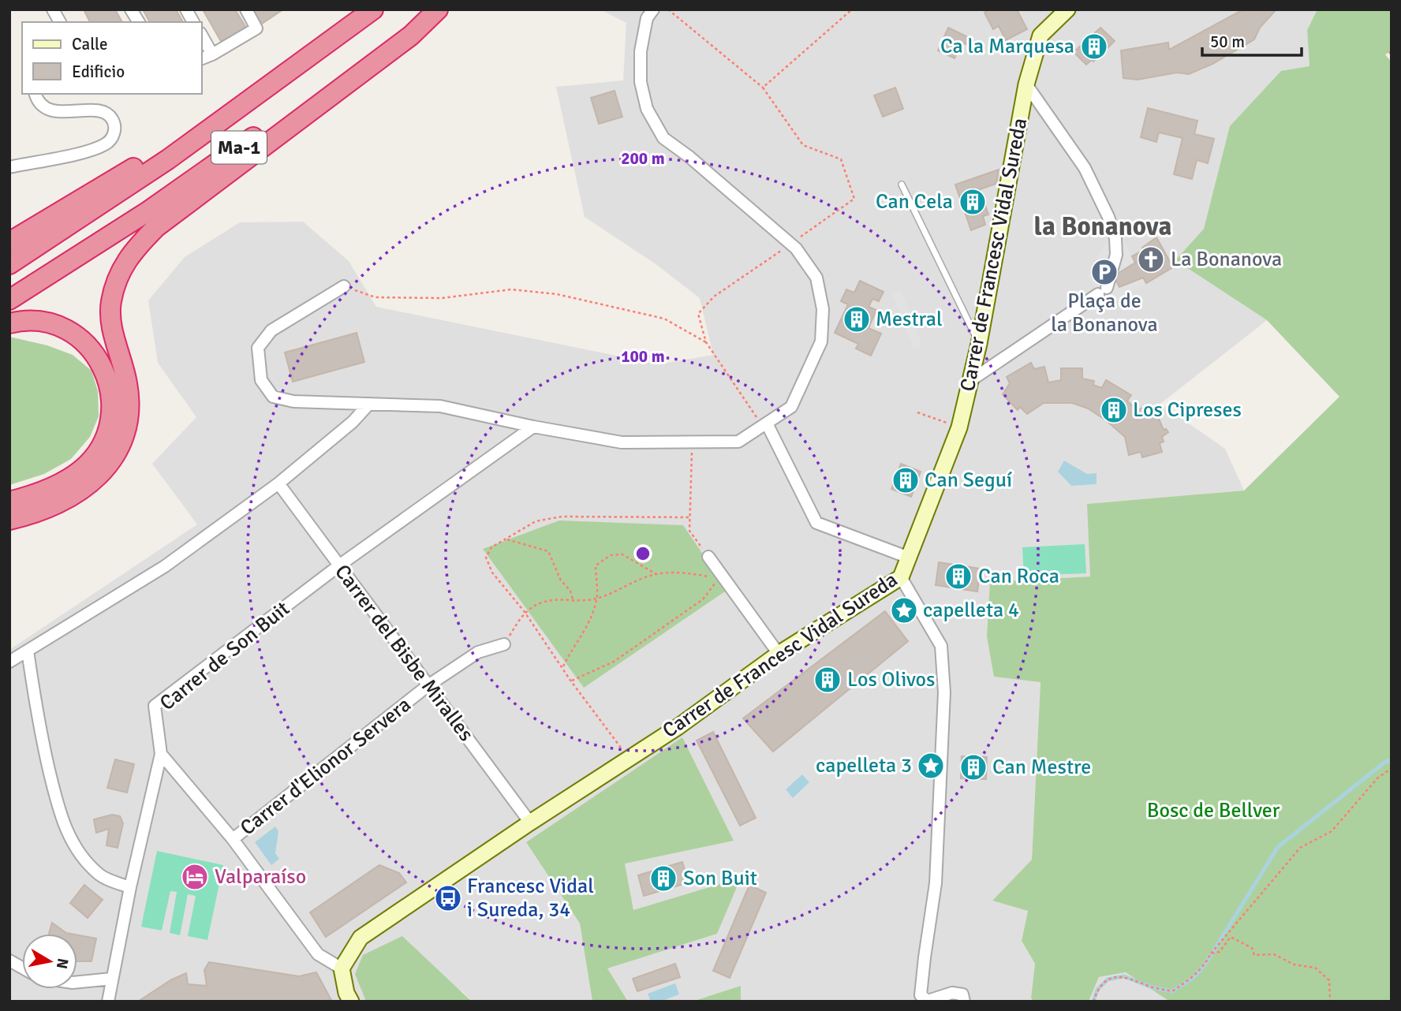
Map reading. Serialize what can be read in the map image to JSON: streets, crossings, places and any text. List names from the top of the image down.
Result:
{
  "streets": {
    "highway": ["Ma-1"],
    "street": [
      "Carrer de Francesc Vidal Sureda",
      "Carrer del Bisbe Miralles",
      "Carrer de Son Buit",
      "Carrer d'Elionor Servera"
    ]
  },
  "crossings": [
    ["Carrer de Francesc Vidal Sureda", "Carrer del Bisbe Miralles"],
    ["Carrer del Bisbe Miralles", "Carrer de Son Buit"],
    ["Carrer del Bisbe Miralles", "Carrer d'Elionor Servera"]
  ],
  "districts": ["la Bonanova"],
  "parks": ["Bosc de Bellver"],
  "places": {
    "building": [
      "Ca la Marquesa",
      "Can Cela",
      "Mestral",
      "Los Cipreses",
      "Can Seguí",
      "Can Roca",
      "Los Olivos",
      "Can Mestre",
      "Son Buit"
    ],
    "church": ["La Bonanova"],
    "parking": ["Plaça de la Bonanova"],
    "place": ["capelleta 4", "capelleta 3"],
    "hotel": ["Valparaíso"],
    "bus stop": ["Francesc Vidal i Sureda, 34"]
  },
  "legend": ["Calle", "Edificio"],
  "scale_bar": "50 m",
  "north": "right",
  "rings": ["200 m", "100 m"]
}
